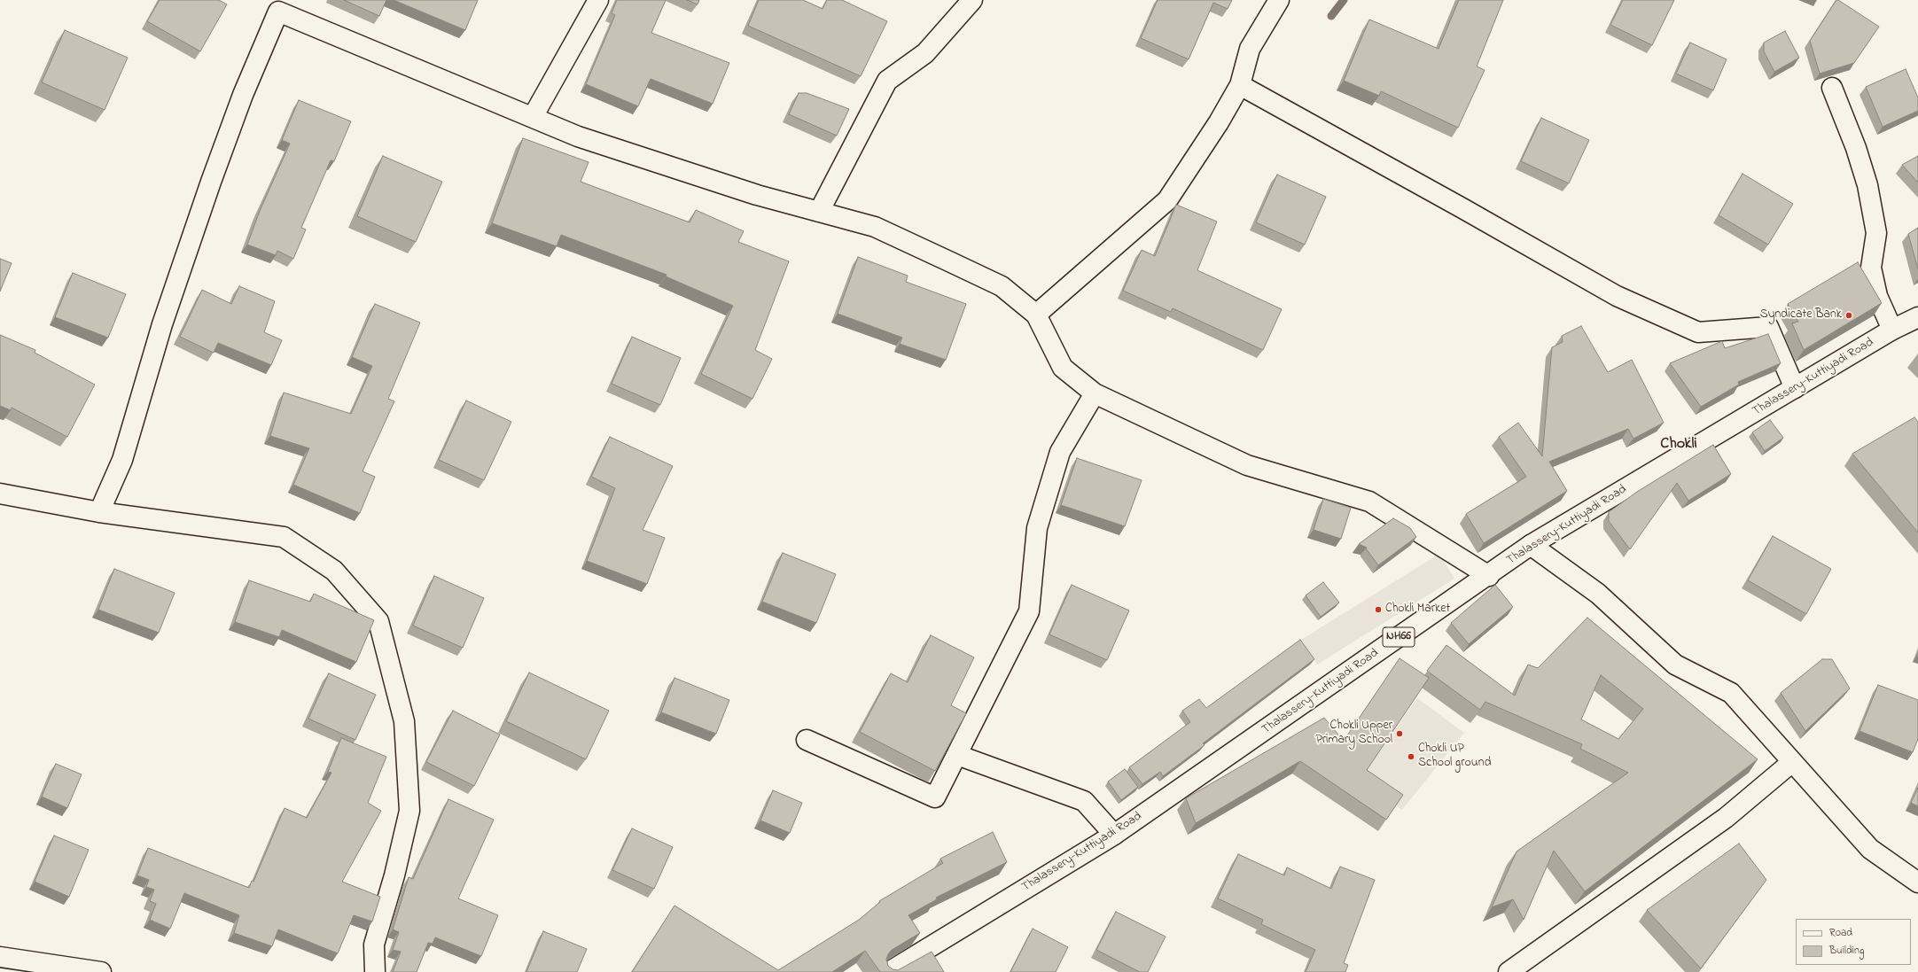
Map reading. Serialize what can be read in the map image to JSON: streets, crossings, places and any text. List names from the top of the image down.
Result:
{
  "streets": {
    "street": ["Thalassery-Kuttiyadi Road", "NH66"]
  },
  "districts": ["Chokli"],
  "places": [
    "Syndicate Bank",
    "Chokli Market",
    "Chokli Upper Primary School",
    "Chokli UP School ground"
  ],
  "legend": ["Road", "Building"]
}
